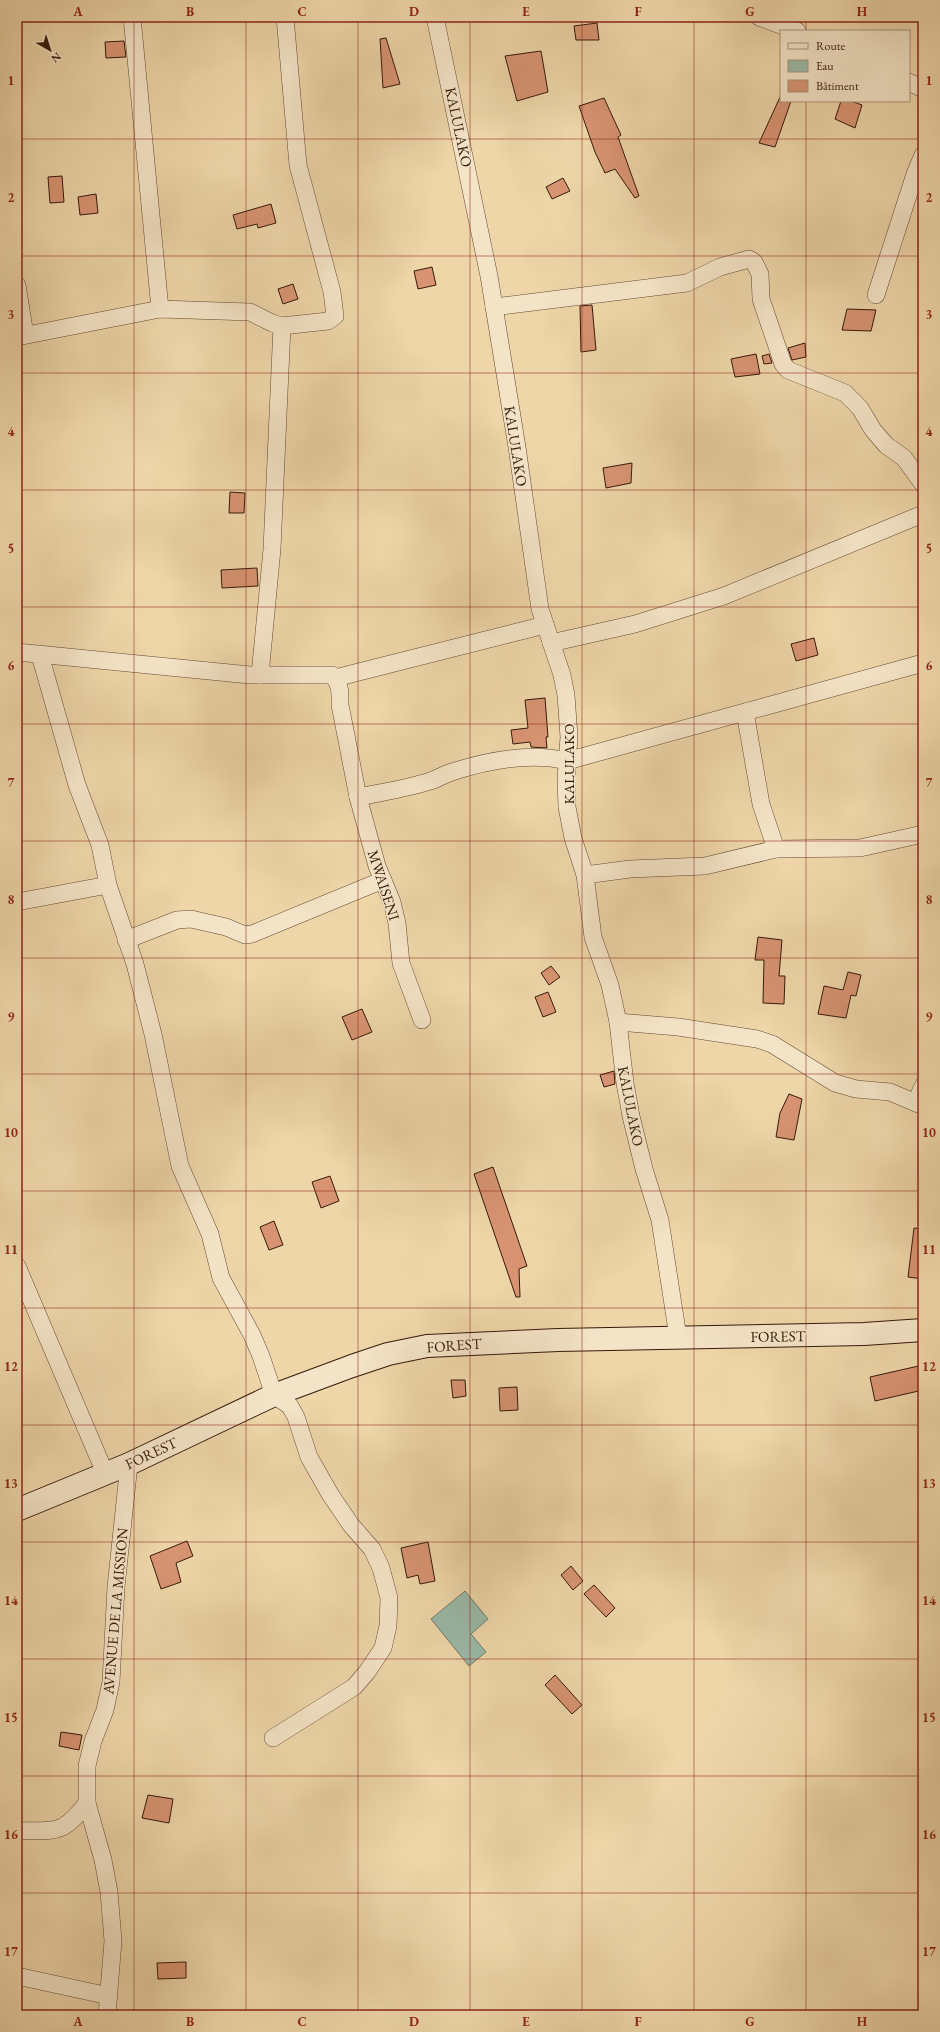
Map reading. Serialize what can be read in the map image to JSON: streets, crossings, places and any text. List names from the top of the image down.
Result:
{
  "streets": {
    "street": [
      "KALULAKO",
      "MWAISENI",
      "FOREST",
      "AVENUE DE LA MISSION"
    ]
  },
  "crossings": [
    ["KALULAKO", "FOREST"],
    ["FOREST", "AVENUE DE LA MISSION"]
  ],
  "legend": ["Route", "Eau", "Bâtiment"],
  "north": "bottom right",
  "grid": {
    "columns": [
      "A",
      "B",
      "C",
      "D",
      "E",
      "F",
      "G",
      "H"
    ],
    "rows": [
      "1",
      "2",
      "3",
      "4",
      "5",
      "6",
      "7",
      "8",
      "9",
      "10",
      "11",
      "12",
      "13",
      "14",
      "15",
      "16",
      "17"
    ]
  }
}
